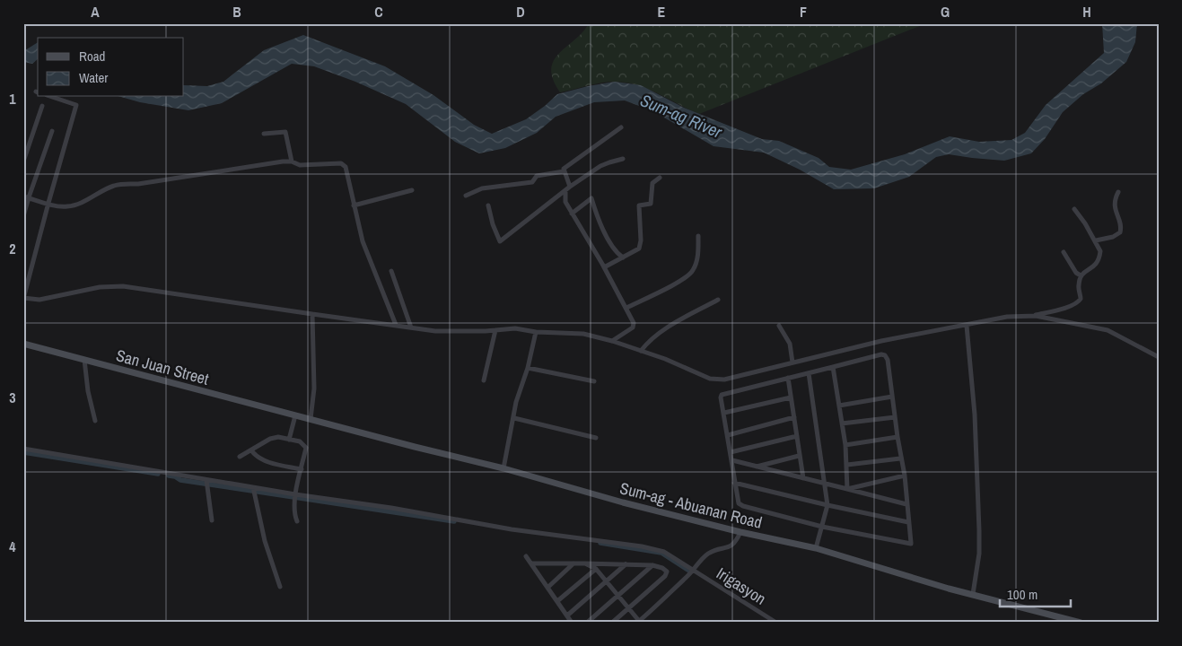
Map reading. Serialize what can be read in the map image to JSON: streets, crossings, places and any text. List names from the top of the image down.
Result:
{
  "streets": {
    "main road": ["San Juan Street", "Sum-ag - Abuanan Road"],
    "street": ["Irigasyon"]
  },
  "crossings": [
    ["San Juan Street", "Sum-ag - Abuanan Road"]
  ],
  "water": ["Sum-ag River"],
  "legend": ["Road", "Water"],
  "scale_bar": "100 m",
  "grid": {
    "columns": [
      "A",
      "B",
      "C",
      "D",
      "E",
      "F",
      "G",
      "H"
    ],
    "rows": [
      "1",
      "2",
      "3",
      "4"
    ]
  }
}
